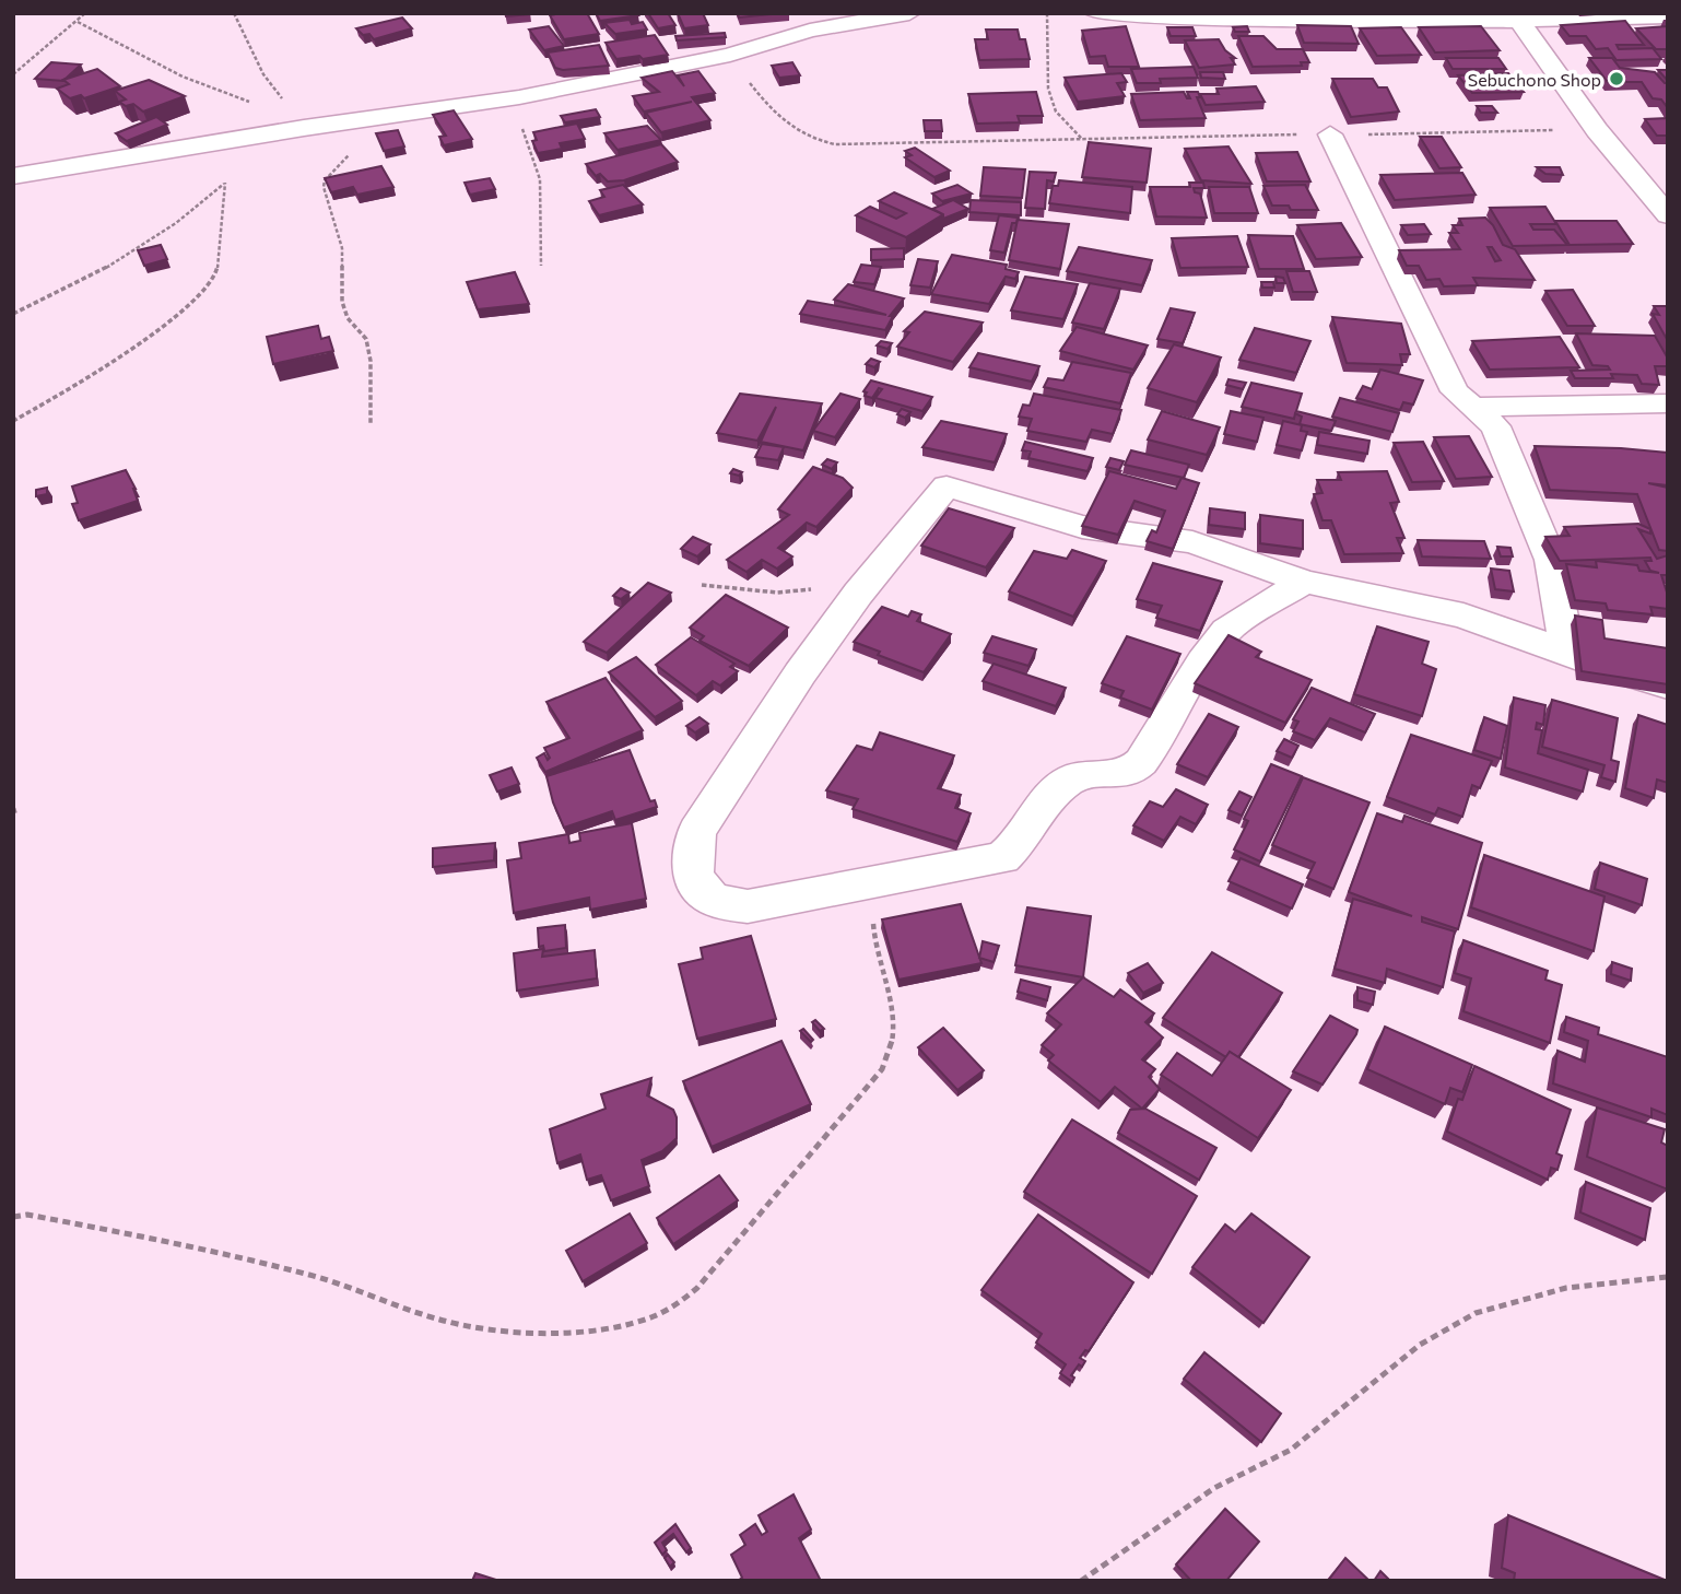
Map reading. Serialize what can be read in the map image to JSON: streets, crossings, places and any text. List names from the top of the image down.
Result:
{
  "places": ["Sebuchono Shop"]
}
